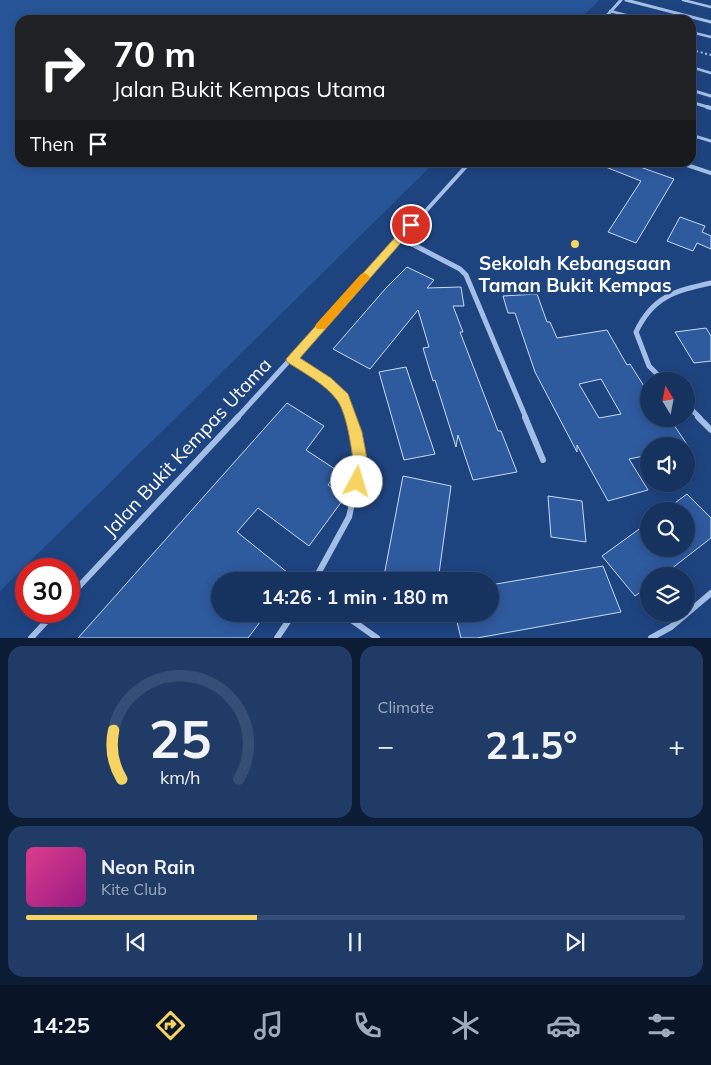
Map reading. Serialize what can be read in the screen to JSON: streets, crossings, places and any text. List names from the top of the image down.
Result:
{
  "streets": {
    "street": ["Jalan Bukit Kempas Utama"]
  },
  "places": ["Sekolah Kebangsaan Taman Bukit Kempas"],
  "north": "top",
  "page": {
    "turn": ["70 m", "Jalan Bukit Kempas Utama"],
    "then": "Then",
    "limit": "30",
    "trip": "14:26 · 1 min · 180 m",
    "tile": "Climate",
    "heat": ["−", "21.5°", "+"],
    "song": ["Neon Rain", "Kite Club"],
    "tabs": "14:25",
    "gauge": ["25", "km/h"]
  }
}
